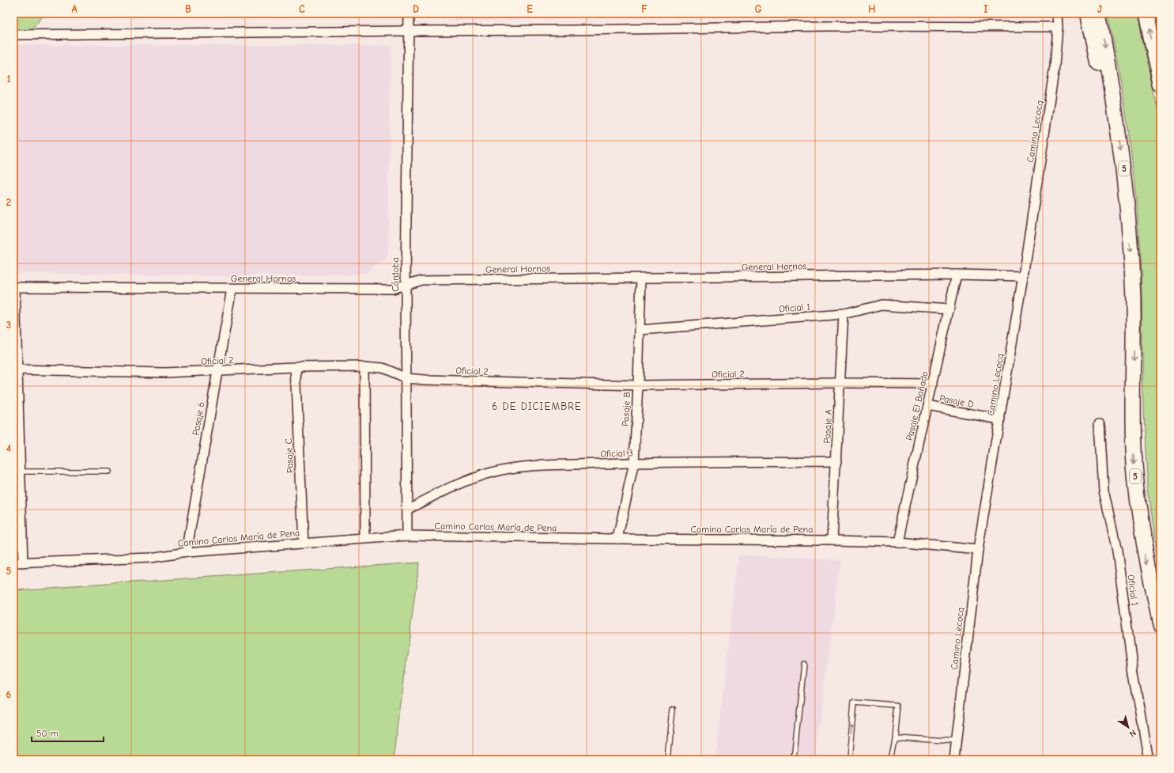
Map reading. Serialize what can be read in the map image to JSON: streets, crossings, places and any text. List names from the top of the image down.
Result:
{
  "streets": {
    "highway": ["5"],
    "street": [
      "Camino Lecocq",
      "General Hornos",
      "Córdoba",
      "Oficial 1",
      "Oficial 2",
      "Pasaje D",
      "Pasaje El Bañado",
      "Pasaje B",
      "Pasaje 6",
      "Pasaje A",
      "Oficial 3",
      "Pasaje C",
      "Camino Carlos María de Pena"
    ]
  },
  "crossings": [
    ["Camino Lecocq", "General Hornos"],
    ["Camino Lecocq", "Pasaje D"],
    ["Camino Lecocq", "Camino Carlos María de Pena"],
    ["General Hornos", "Córdoba"],
    ["General Hornos", "Pasaje El Bañado"],
    ["General Hornos", "Pasaje B"],
    ["General Hornos", "Pasaje 6"],
    ["Córdoba", "Oficial 2"],
    ["Córdoba", "Oficial 3"],
    ["Córdoba", "Camino Carlos María de Pena"],
    ["Oficial 1", "Pasaje El Bañado"],
    ["Oficial 1", "Pasaje B"],
    ["Oficial 1", "Pasaje A"],
    ["Oficial 2", "Pasaje El Bañado"],
    ["Oficial 2", "Pasaje B"],
    ["Oficial 2", "Pasaje 6"],
    ["Oficial 2", "Pasaje A"],
    ["Oficial 2", "Pasaje C"],
    ["Pasaje D", "Pasaje El Bañado"],
    ["Pasaje El Bañado", "Camino Carlos María de Pena"],
    ["Pasaje B", "Oficial 3"],
    ["Pasaje B", "Camino Carlos María de Pena"],
    ["Pasaje 6", "Camino Carlos María de Pena"],
    ["Pasaje A", "Oficial 3"],
    ["Pasaje A", "Camino Carlos María de Pena"],
    ["Pasaje C", "Camino Carlos María de Pena"]
  ],
  "districts": ["6 DE DICIEMBRE"],
  "scale_bar": "50 m",
  "north": "bottom right",
  "grid": {
    "columns": [
      "A",
      "B",
      "C",
      "D",
      "E",
      "F",
      "G",
      "H",
      "I",
      "J"
    ],
    "rows": [
      "1",
      "2",
      "3",
      "4",
      "5",
      "6"
    ]
  }
}
